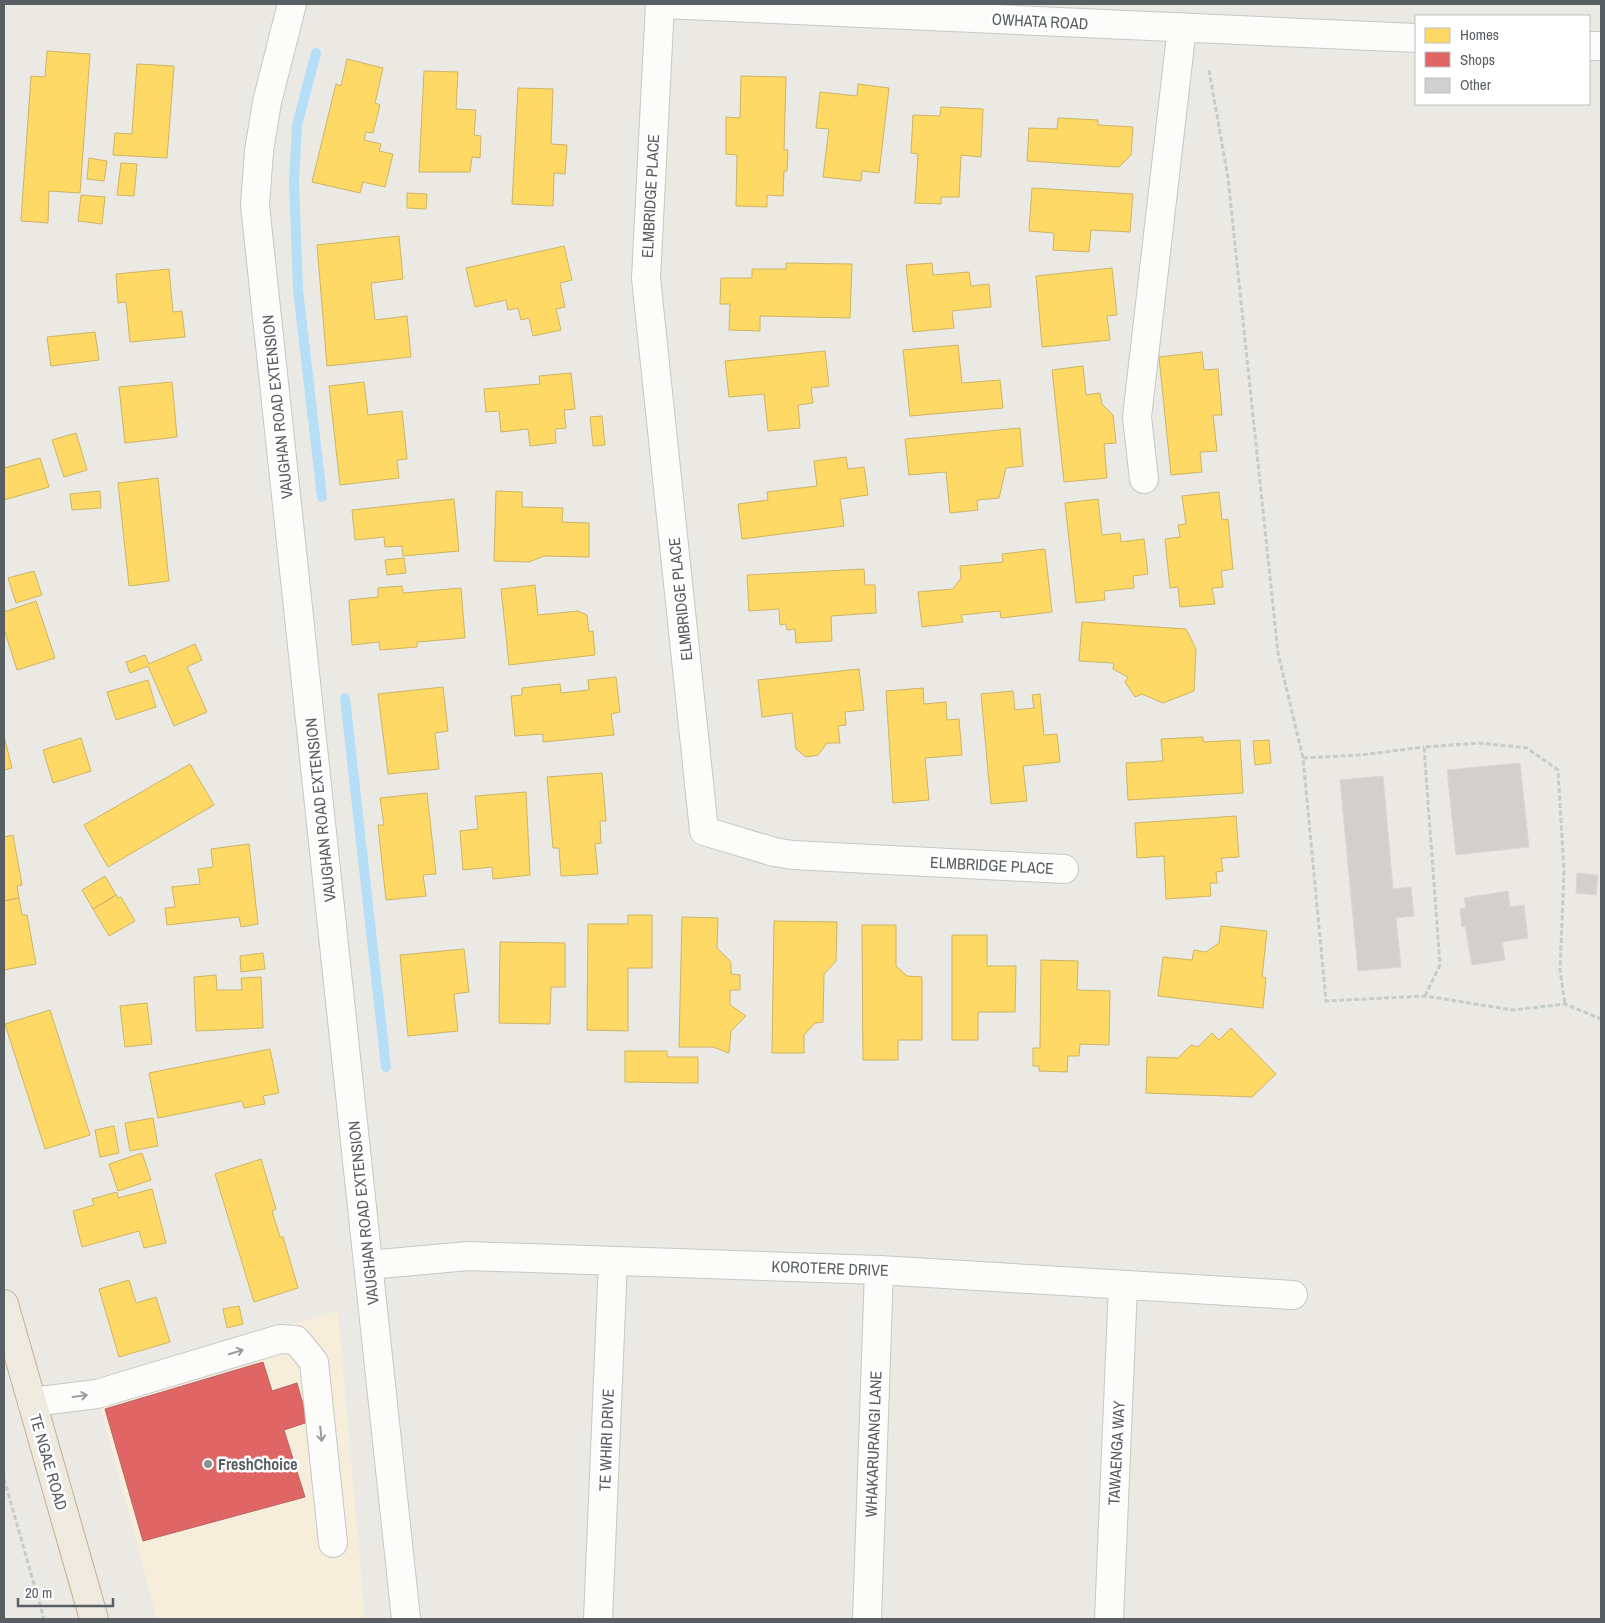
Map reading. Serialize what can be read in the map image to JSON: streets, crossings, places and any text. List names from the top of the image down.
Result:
{
  "streets": {
    "highway": ["TE NGAE ROAD"],
    "street": [
      "OWHATA ROAD",
      "ELMBRIDGE PLACE",
      "VAUGHAN ROAD EXTENSION",
      "KOROTERE DRIVE",
      "TE WHIRI DRIVE",
      "WHAKARURANGI LANE",
      "TAWAENGA WAY"
    ]
  },
  "crossings": [
    ["OWHATA ROAD", "ELMBRIDGE PLACE"],
    ["VAUGHAN ROAD EXTENSION", "KOROTERE DRIVE"],
    ["KOROTERE DRIVE", "TE WHIRI DRIVE"],
    ["KOROTERE DRIVE", "WHAKARURANGI LANE"],
    ["KOROTERE DRIVE", "TAWAENGA WAY"]
  ],
  "places": ["FreshChoice"],
  "legend": ["Homes", "Shops", "Other"],
  "scale_bar": "20 m"
}
